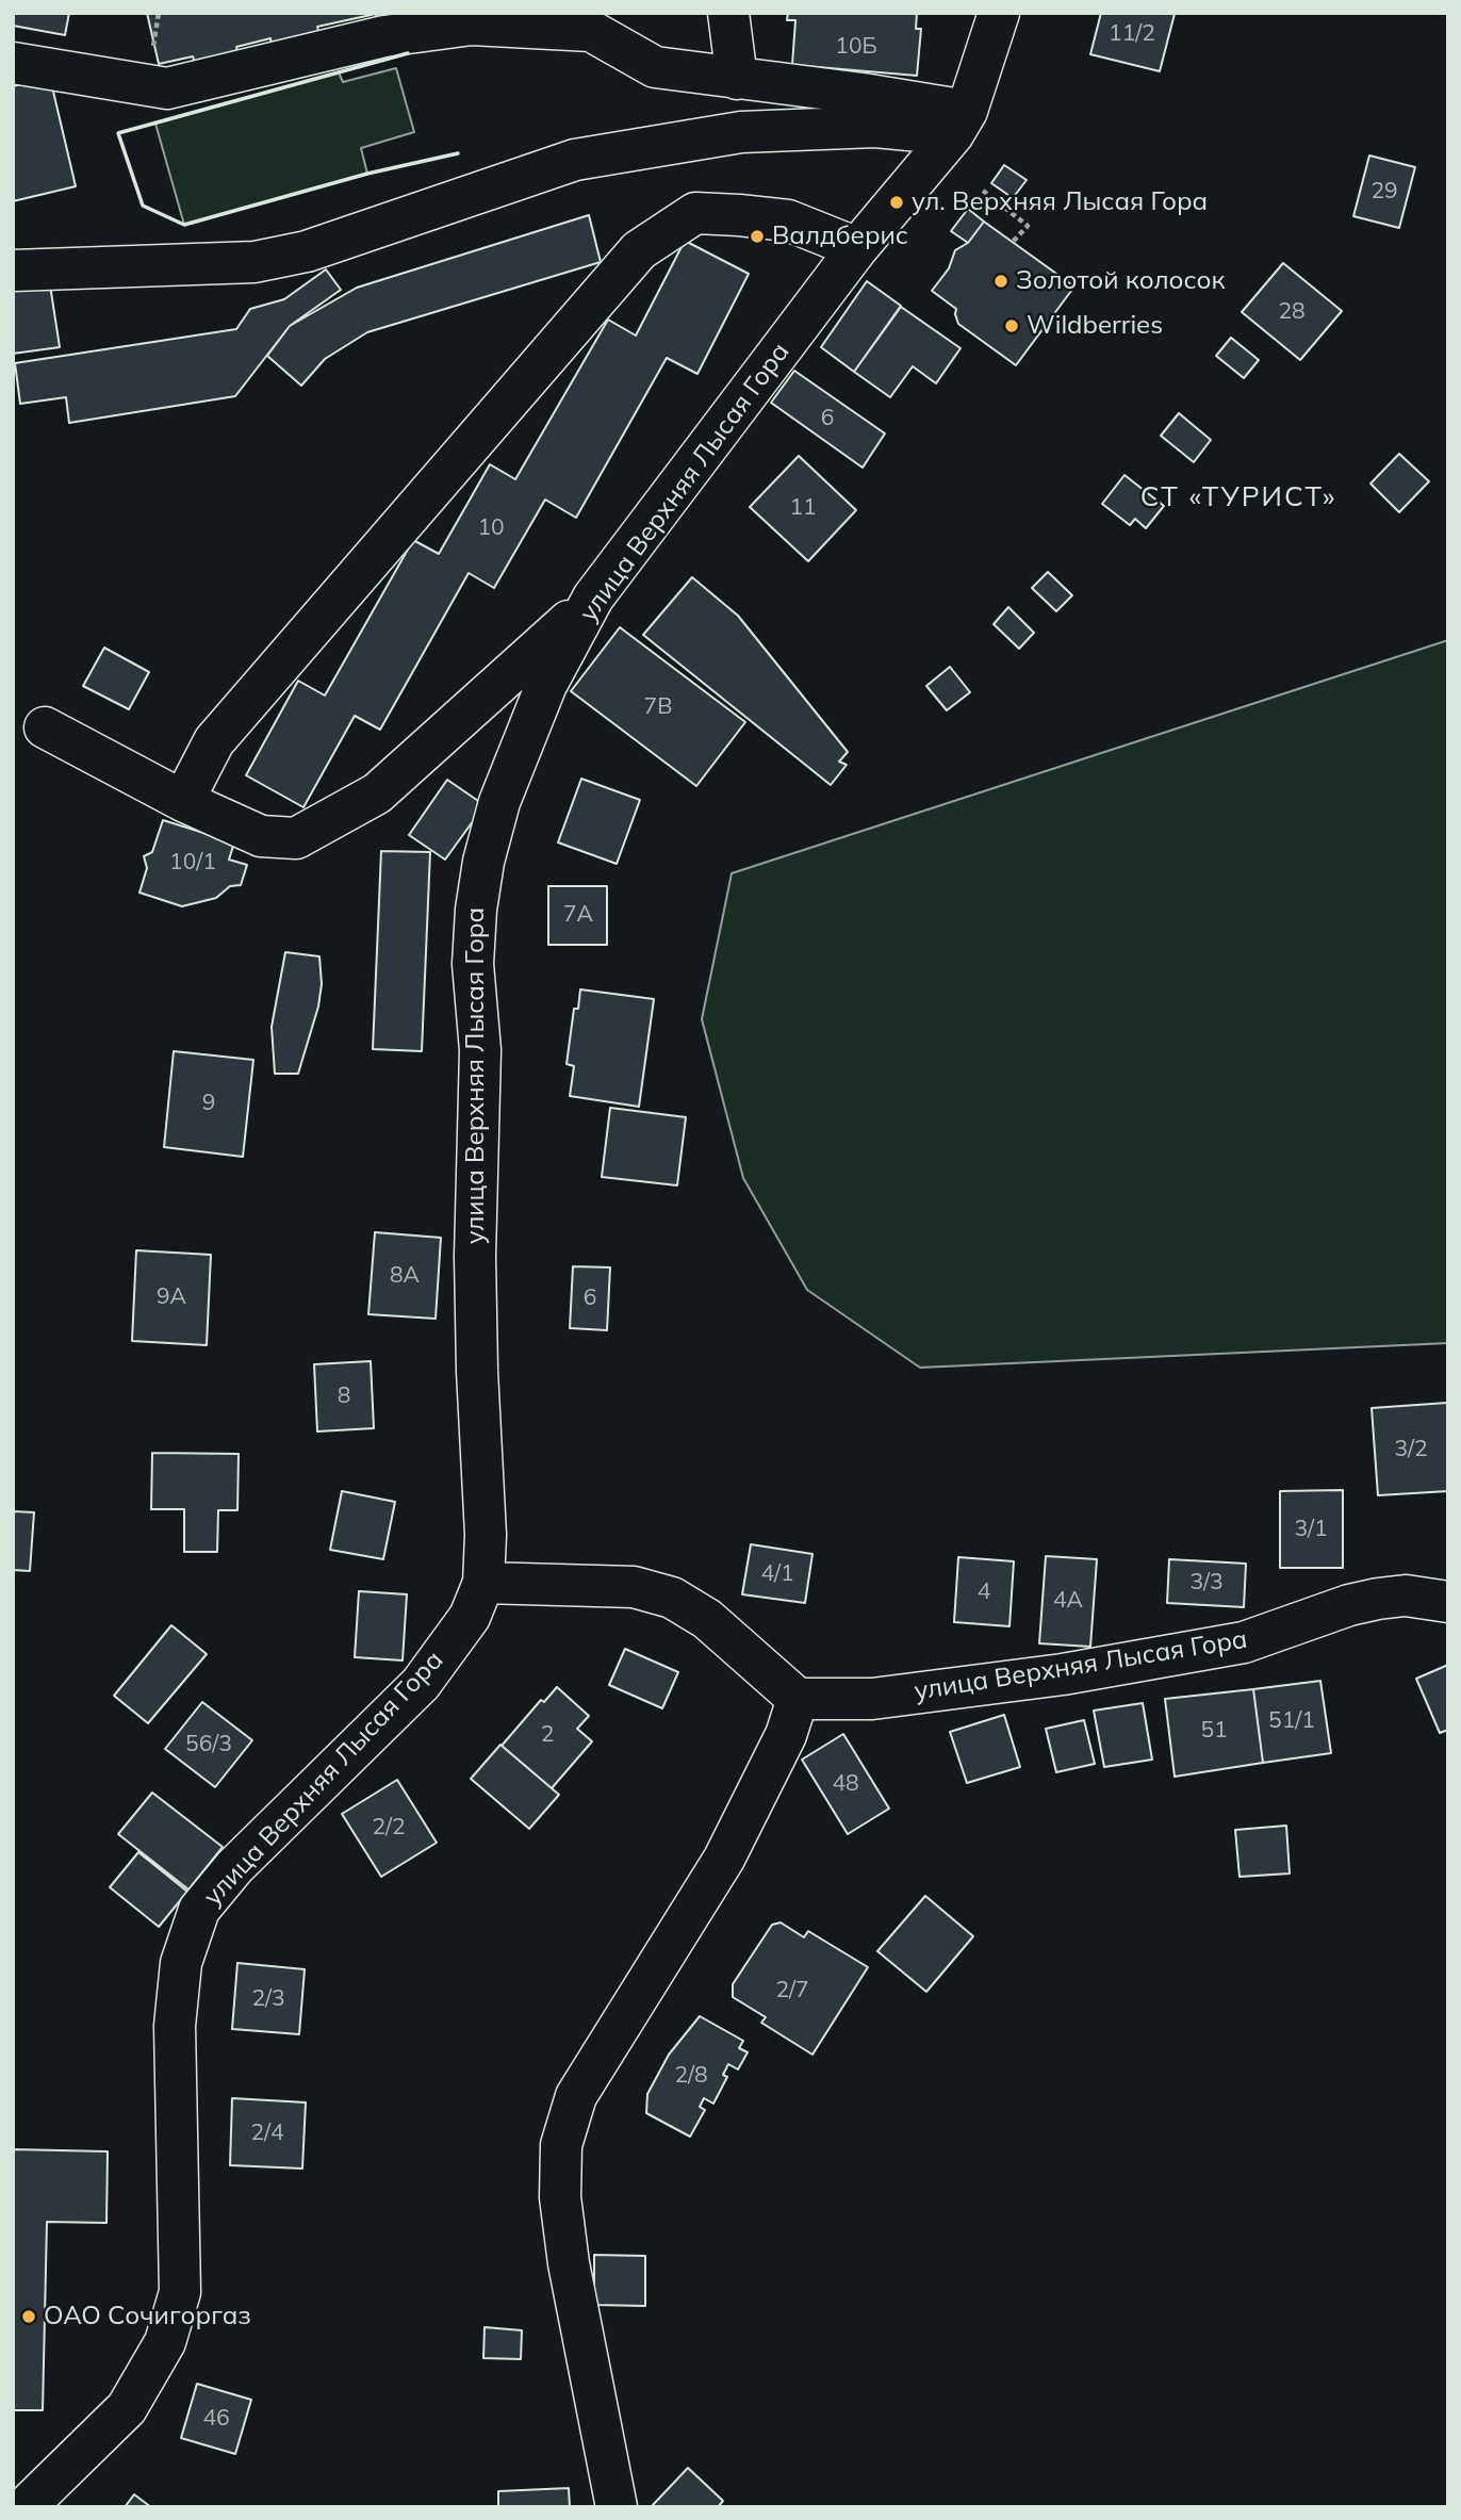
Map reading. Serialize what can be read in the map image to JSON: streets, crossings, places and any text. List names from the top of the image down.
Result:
{
  "streets": {
    "street": ["улица Верхняя Лысая Гора"]
  },
  "districts": ["СТ «ТУРИСТ»"],
  "places": [
    "ул. Верхняя Лысая Гора",
    "Валдберис",
    "Золотой колосок",
    "Wildberries",
    "ОАО Сочигоргаз"
  ],
  "house_numbers": [
    "11/2",
    "10Б",
    "29",
    "28",
    "6",
    "11",
    "10",
    "7В",
    "10/1",
    "7А",
    "9",
    "8А",
    "9А",
    "6",
    "8",
    "3/2",
    "3/1",
    "4/1",
    "3/3",
    "4",
    "4А",
    "51/1",
    "51",
    "2",
    "56/3",
    "48",
    "2/2",
    "2/7",
    "2/3",
    "2/8",
    "2/4",
    "46"
  ]
}
